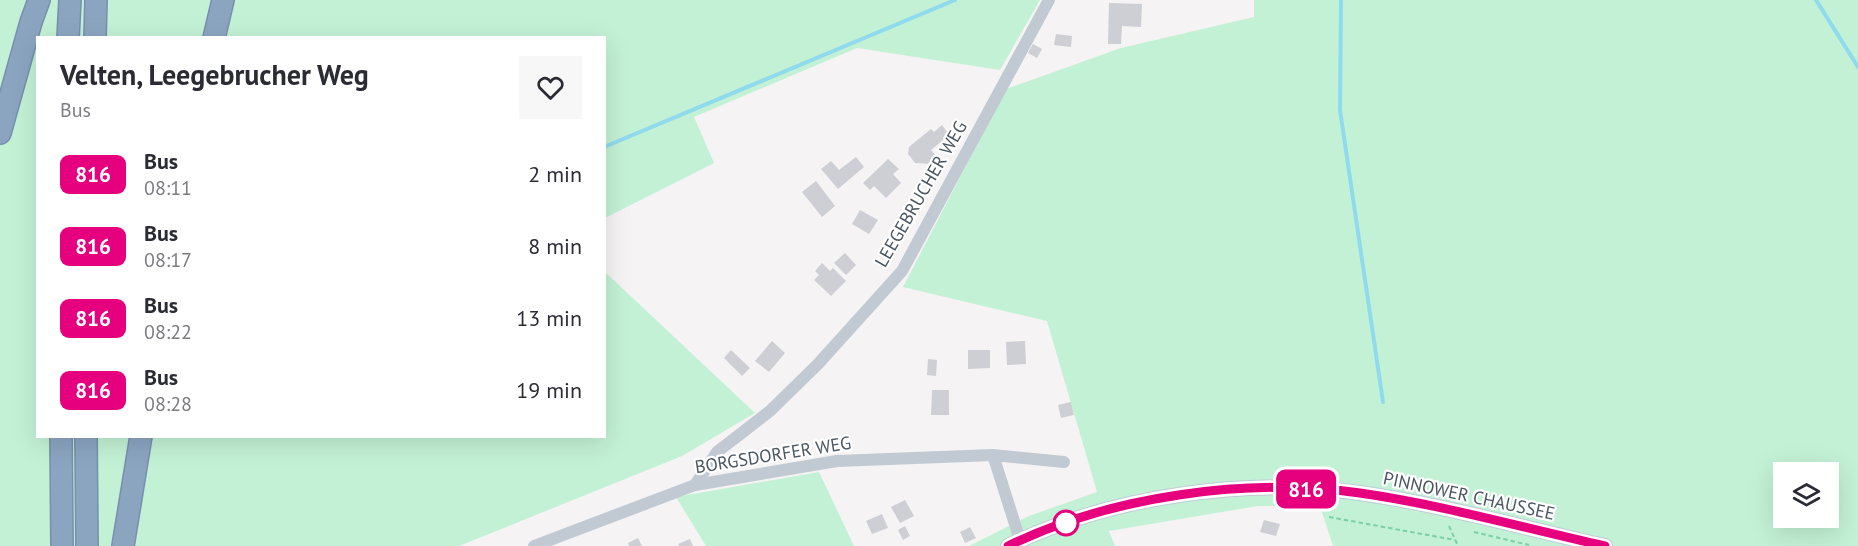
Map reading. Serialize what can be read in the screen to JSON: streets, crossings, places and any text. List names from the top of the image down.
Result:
{
  "streets": {
    "main road": ["PINNOWER CHAUSSEE"],
    "street": ["LEEGEBRUCHER WEG", "BORGSDORFER WEG"]
  },
  "crossings": [
    ["LEEGEBRUCHER WEG", "BORGSDORFER WEG"]
  ],
  "lines": ["bus line 816"],
  "page": {
    "on_map": "816",
    "heading": ["Velten, Leegebrucher Weg", "Bus"],
    "list": [
      {
        "mark": "816",
        "name": "Bus",
        "note": "08:11",
        "value": "2 min"
      },
      {
        "mark": "816",
        "name": "Bus",
        "note": "08:17",
        "value": "8 min"
      },
      {
        "mark": "816",
        "name": "Bus",
        "note": "08:22",
        "value": "13 min"
      },
      {
        "mark": "816",
        "name": "Bus",
        "note": "08:28",
        "value": "19 min"
      }
    ]
  }
}
